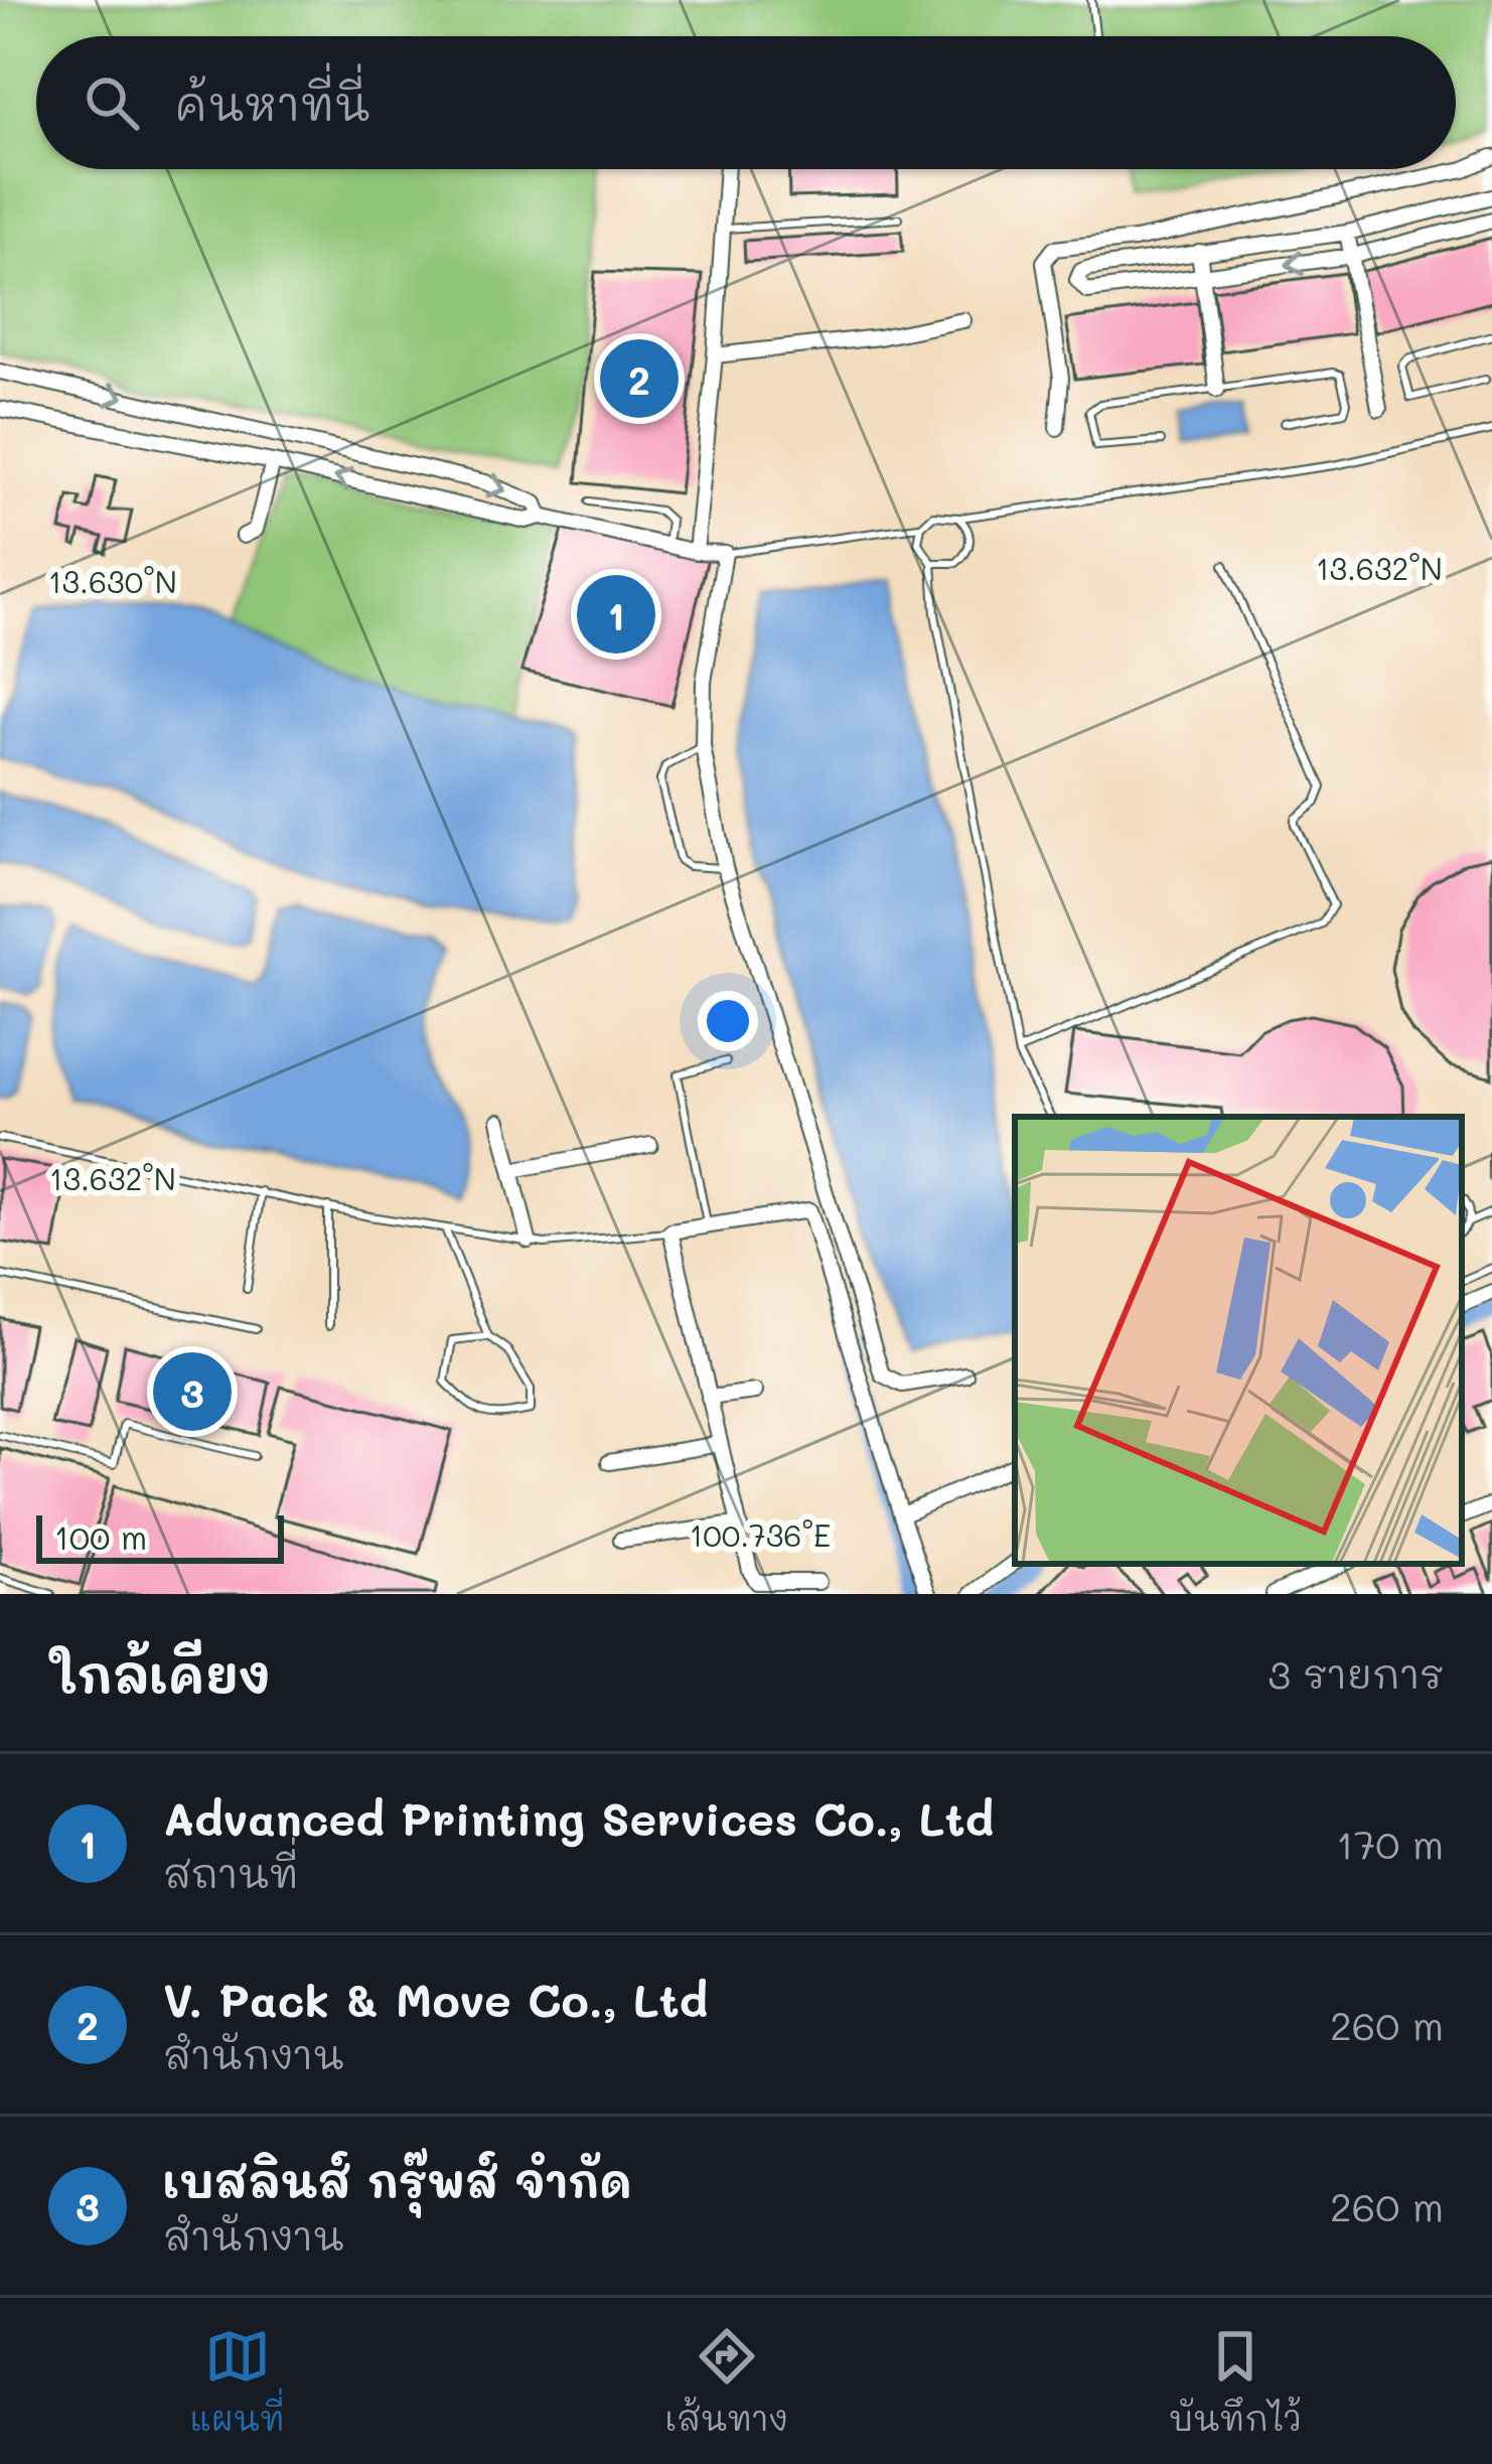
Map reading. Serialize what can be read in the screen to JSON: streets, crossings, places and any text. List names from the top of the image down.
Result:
{
  "scale_bar": "100 m",
  "page": {
    "search": "ค้นหาที่นี่",
    "pins": ["2", "1", "3"],
    "scale": "100 m",
    "heading": ["ใกล้เคียง", "3 รายการ"],
    "list": [
      {
        "mark": "1",
        "name": "Advanced Printing Services Co., Ltd",
        "note": "สถานที่",
        "value": "170 m"
      },
      {
        "mark": "2",
        "name": "V. Pack & Move Co., Ltd",
        "note": "สำนักงาน",
        "value": "260 m"
      },
      {
        "mark": "3",
        "name": "เบสลินส์ กรุ๊พส์ จำกัด",
        "note": "สำนักงาน",
        "value": "260 m"
      }
    ],
    "nav": ["แผนที่", "เส้นทาง", "บันทึกไว้"]
  },
  "coordinates": ["13.632°N", "13.630°N", "100.736°E"]
}
